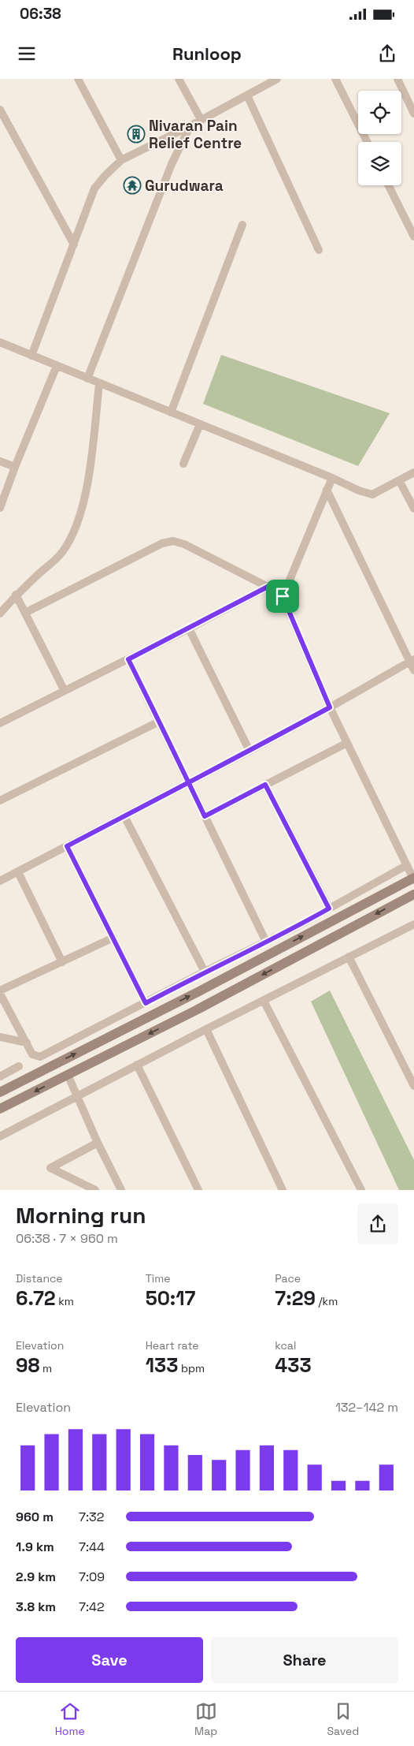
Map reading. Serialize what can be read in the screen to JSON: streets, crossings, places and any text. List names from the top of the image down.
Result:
{
  "places": {
    "building": ["Nivaran Pain Relief Centre"],
    "temple": ["Gurudwara"]
  },
  "page": {
    "status": "06:38",
    "header": "Runloop",
    "heading": ["Morning run", "06:38 · 7 × 960 m"],
    "stats": [
      ["Distance", "6.72 km"],
      ["Time", "50:17"],
      ["Pace", "7:29 /km"],
      ["Elevation", "98 m"],
      ["Heart rate", "133 bpm"],
      ["kcal", "433"]
    ],
    "chart": ["Elevation", "132–142 m"],
    "list": [
      {
        "name": "960 m",
        "note": "7:32"
      },
      {
        "name": "1.9 km",
        "note": "7:44"
      },
      {
        "name": "2.9 km",
        "note": "7:09"
      },
      {
        "name": "3.8 km",
        "note": "7:42"
      }
    ],
    "buttons": ["Save", "Share"],
    "tabs": ["Home", "Map", "Saved"]
  }
}
